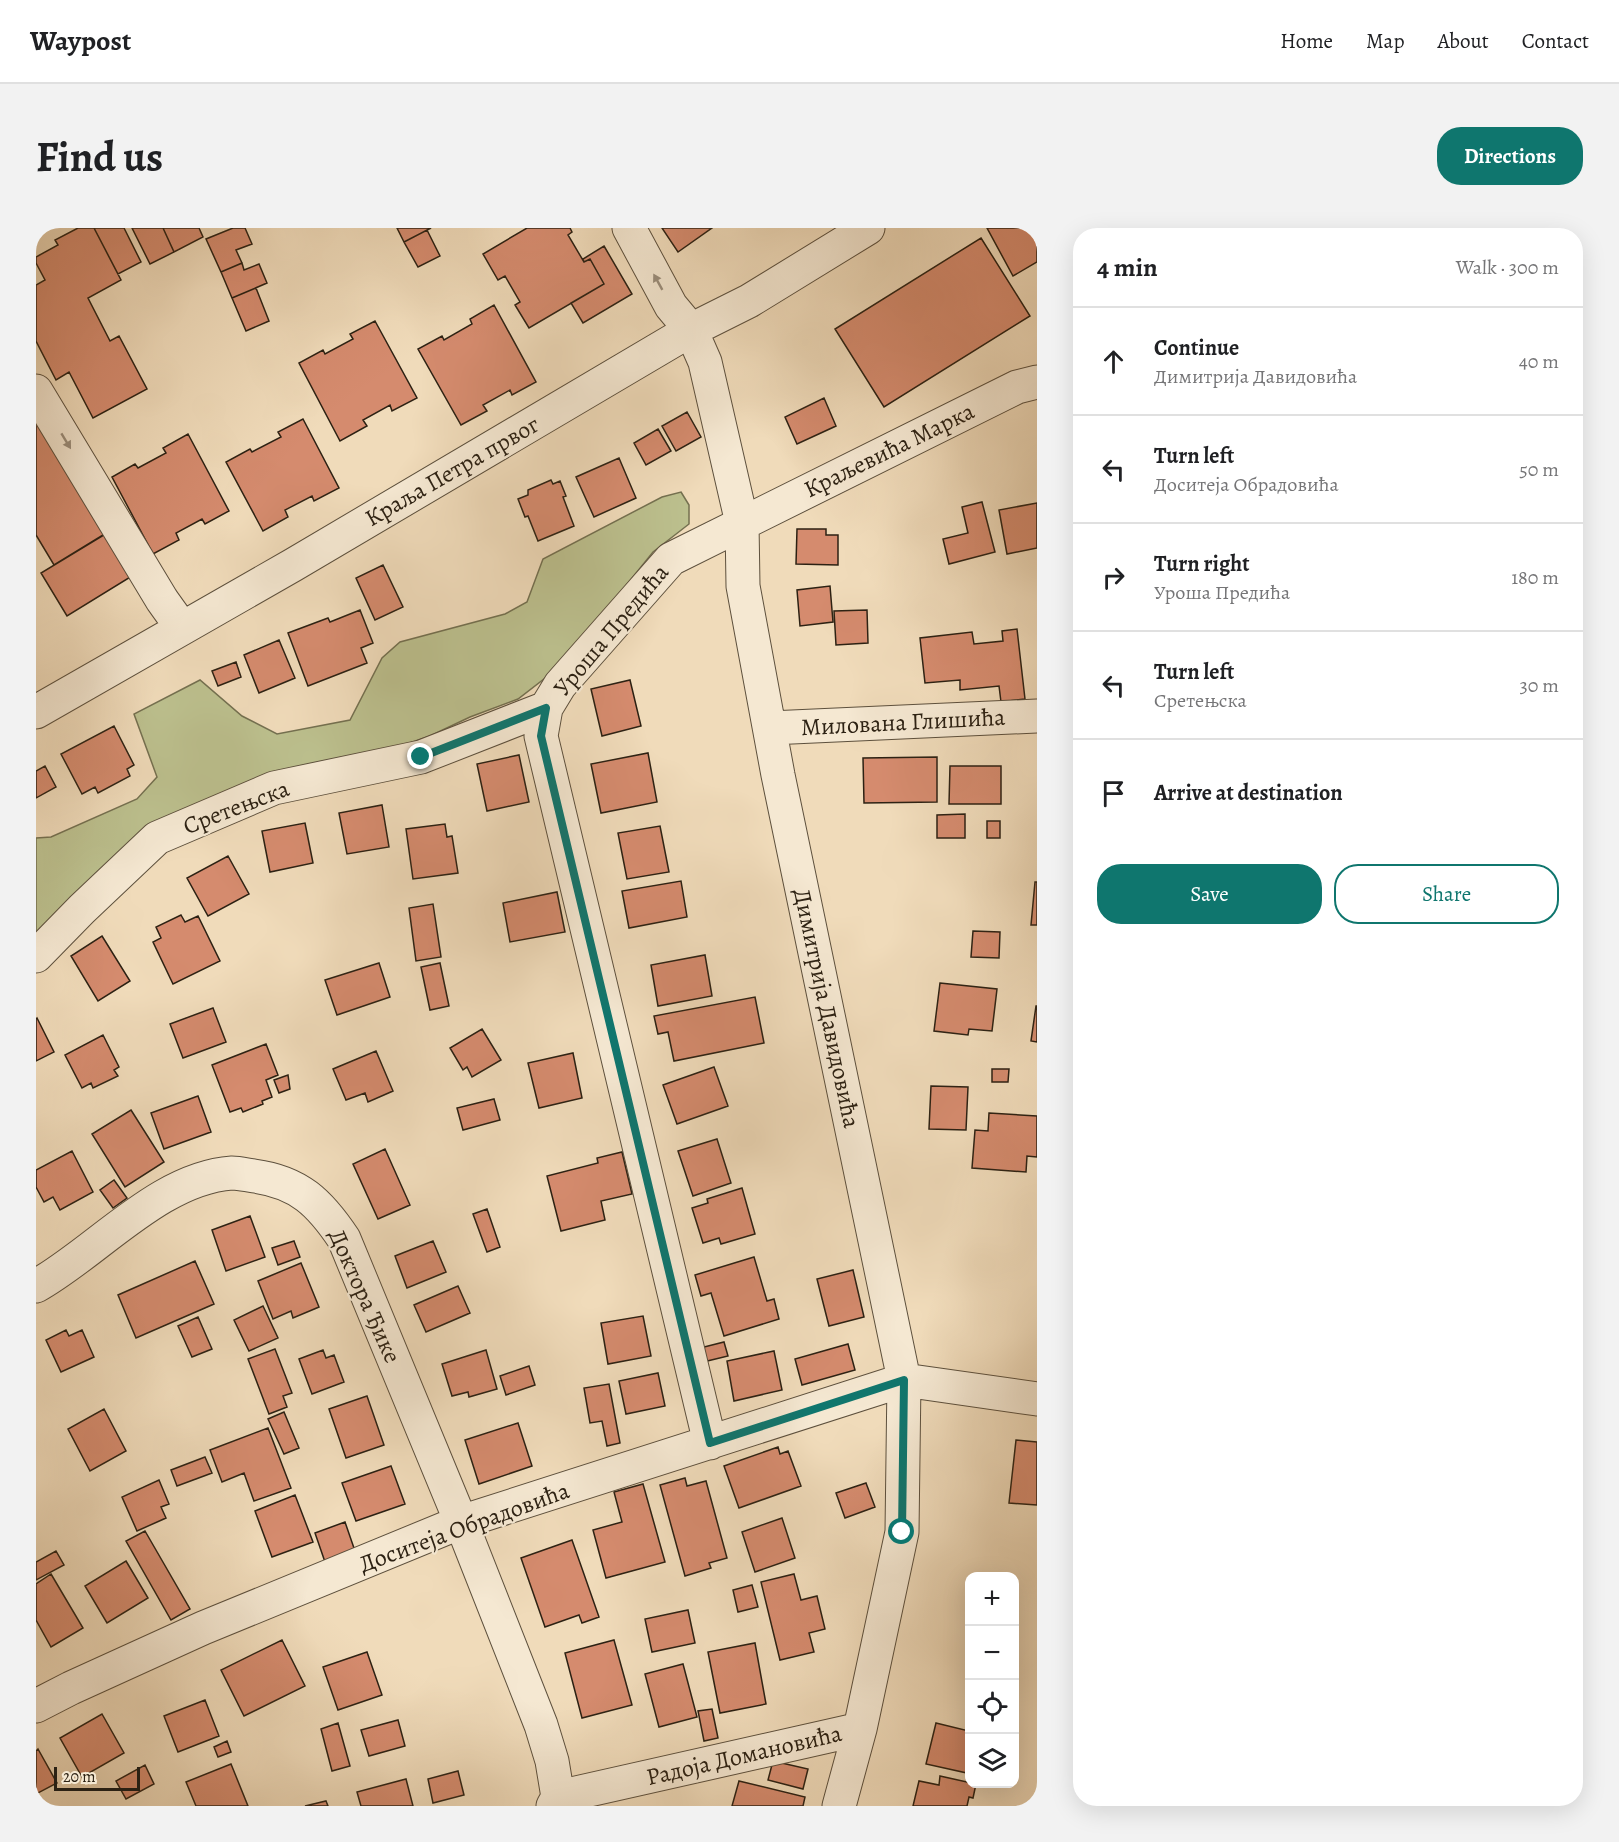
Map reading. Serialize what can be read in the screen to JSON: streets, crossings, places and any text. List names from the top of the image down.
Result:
{
  "streets": {
    "street": [
      "Краљевића Марка",
      "Краља Петра првог",
      "Уроша Предића",
      "Милована Глишића",
      "Сретењска",
      "Димитрија Давидовића",
      "Доктора Ђике",
      "Доситеја Обрадовића",
      "Радоја Домановића"
    ]
  },
  "crossings": [
    ["Краљевића Марка", "Уроша Предића"],
    ["Краљевића Марка", "Димитрија Давидовића"],
    ["Краља Петра првог", "Димитрија Давидовића"],
    ["Уроша Предића", "Сретењска"],
    ["Уроша Предића", "Димитрија Давидовића"],
    ["Уроша Предића", "Доситеја Обрадовића"],
    ["Милована Глишића", "Димитрија Давидовића"],
    ["Димитрија Давидовића", "Доситеја Обрадовића"],
    ["Димитрија Давидовића", "Радоја Домановића"],
    ["Доктора Ђике", "Доситеја Обрадовића"],
    ["Доктора Ђике", "Радоја Домановића"],
    ["Доситеја Обрадовића", "Радоја Домановића"]
  ],
  "scale_bar": "20 m",
  "page": {
    "header": "Waypost",
    "nav": [
      "Home",
      "Map",
      "About",
      "Contact"
    ],
    "buttons": [
      "Directions",
      ["Save", "Share"]
    ],
    "title": "Find us",
    "heading": ["4 min", "Walk · 300 m"],
    "list": [
      ["Continue", "Димитрија Давидовића", "40 m"],
      ["Turn left", "Доситеја Обрадовића", "50 m"],
      ["Turn right", "Уроша Предића", "180 m"],
      ["Turn left", "Сретењска", "30 m"],
      "Arrive at destination"
    ],
    "map_buttons": ["+", "−"],
    "scale": "20 m"
  }
}
